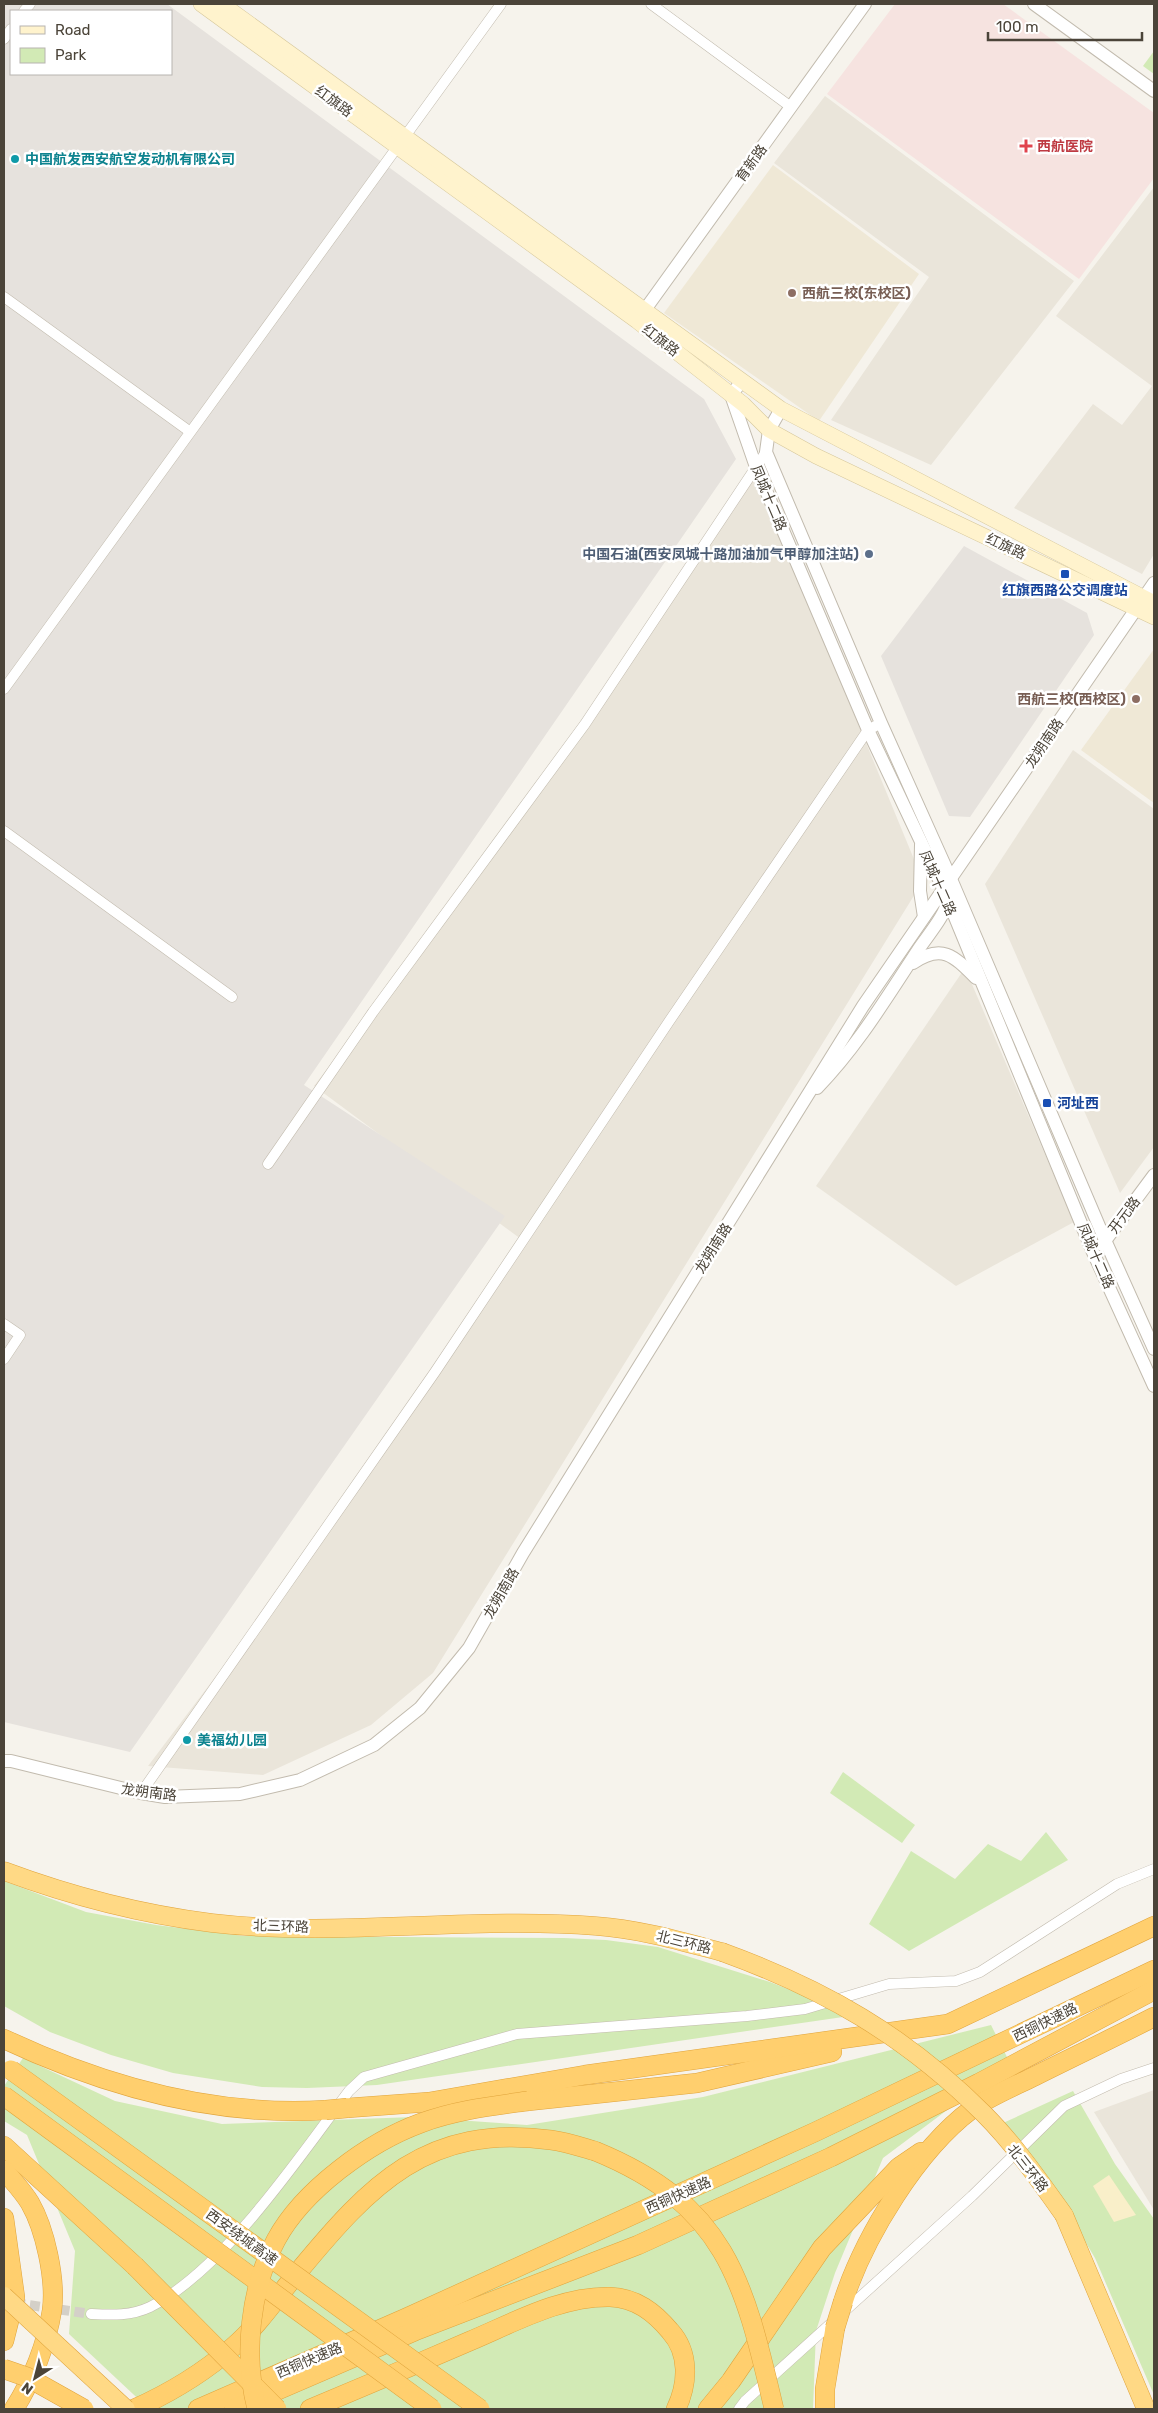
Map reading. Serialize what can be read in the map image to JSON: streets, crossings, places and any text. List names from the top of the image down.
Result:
{
  "streets": {
    "highway": ["北三环路", "西铜快速路", "西安绕城高速"],
    "main road": ["红旗路"],
    "street": [
      "育新路",
      "凤城十二路",
      "龙朔南路",
      "开元路"
    ]
  },
  "crossings": [
    ["红旗路", "育新路"],
    ["红旗路", "凤城十二路"],
    ["红旗路", "龙朔南路"],
    ["凤城十二路", "龙朔南路"],
    ["凤城十二路", "开元路"]
  ],
  "places": {
    "health": ["西航医院"],
    "other": [
      "中国航发西安航空发动机有限公司",
      "西航三校(东校区)",
      "中国石油(西安凤城十路加油加气甲醇加注站)",
      "西航三校(西校区)",
      "美福幼儿园"
    ],
    "transit": ["红旗西路公交调度站", "河址西"]
  },
  "legend": ["Road", "Park"],
  "scale_bar": "100 m",
  "north": "bottom left"
}
